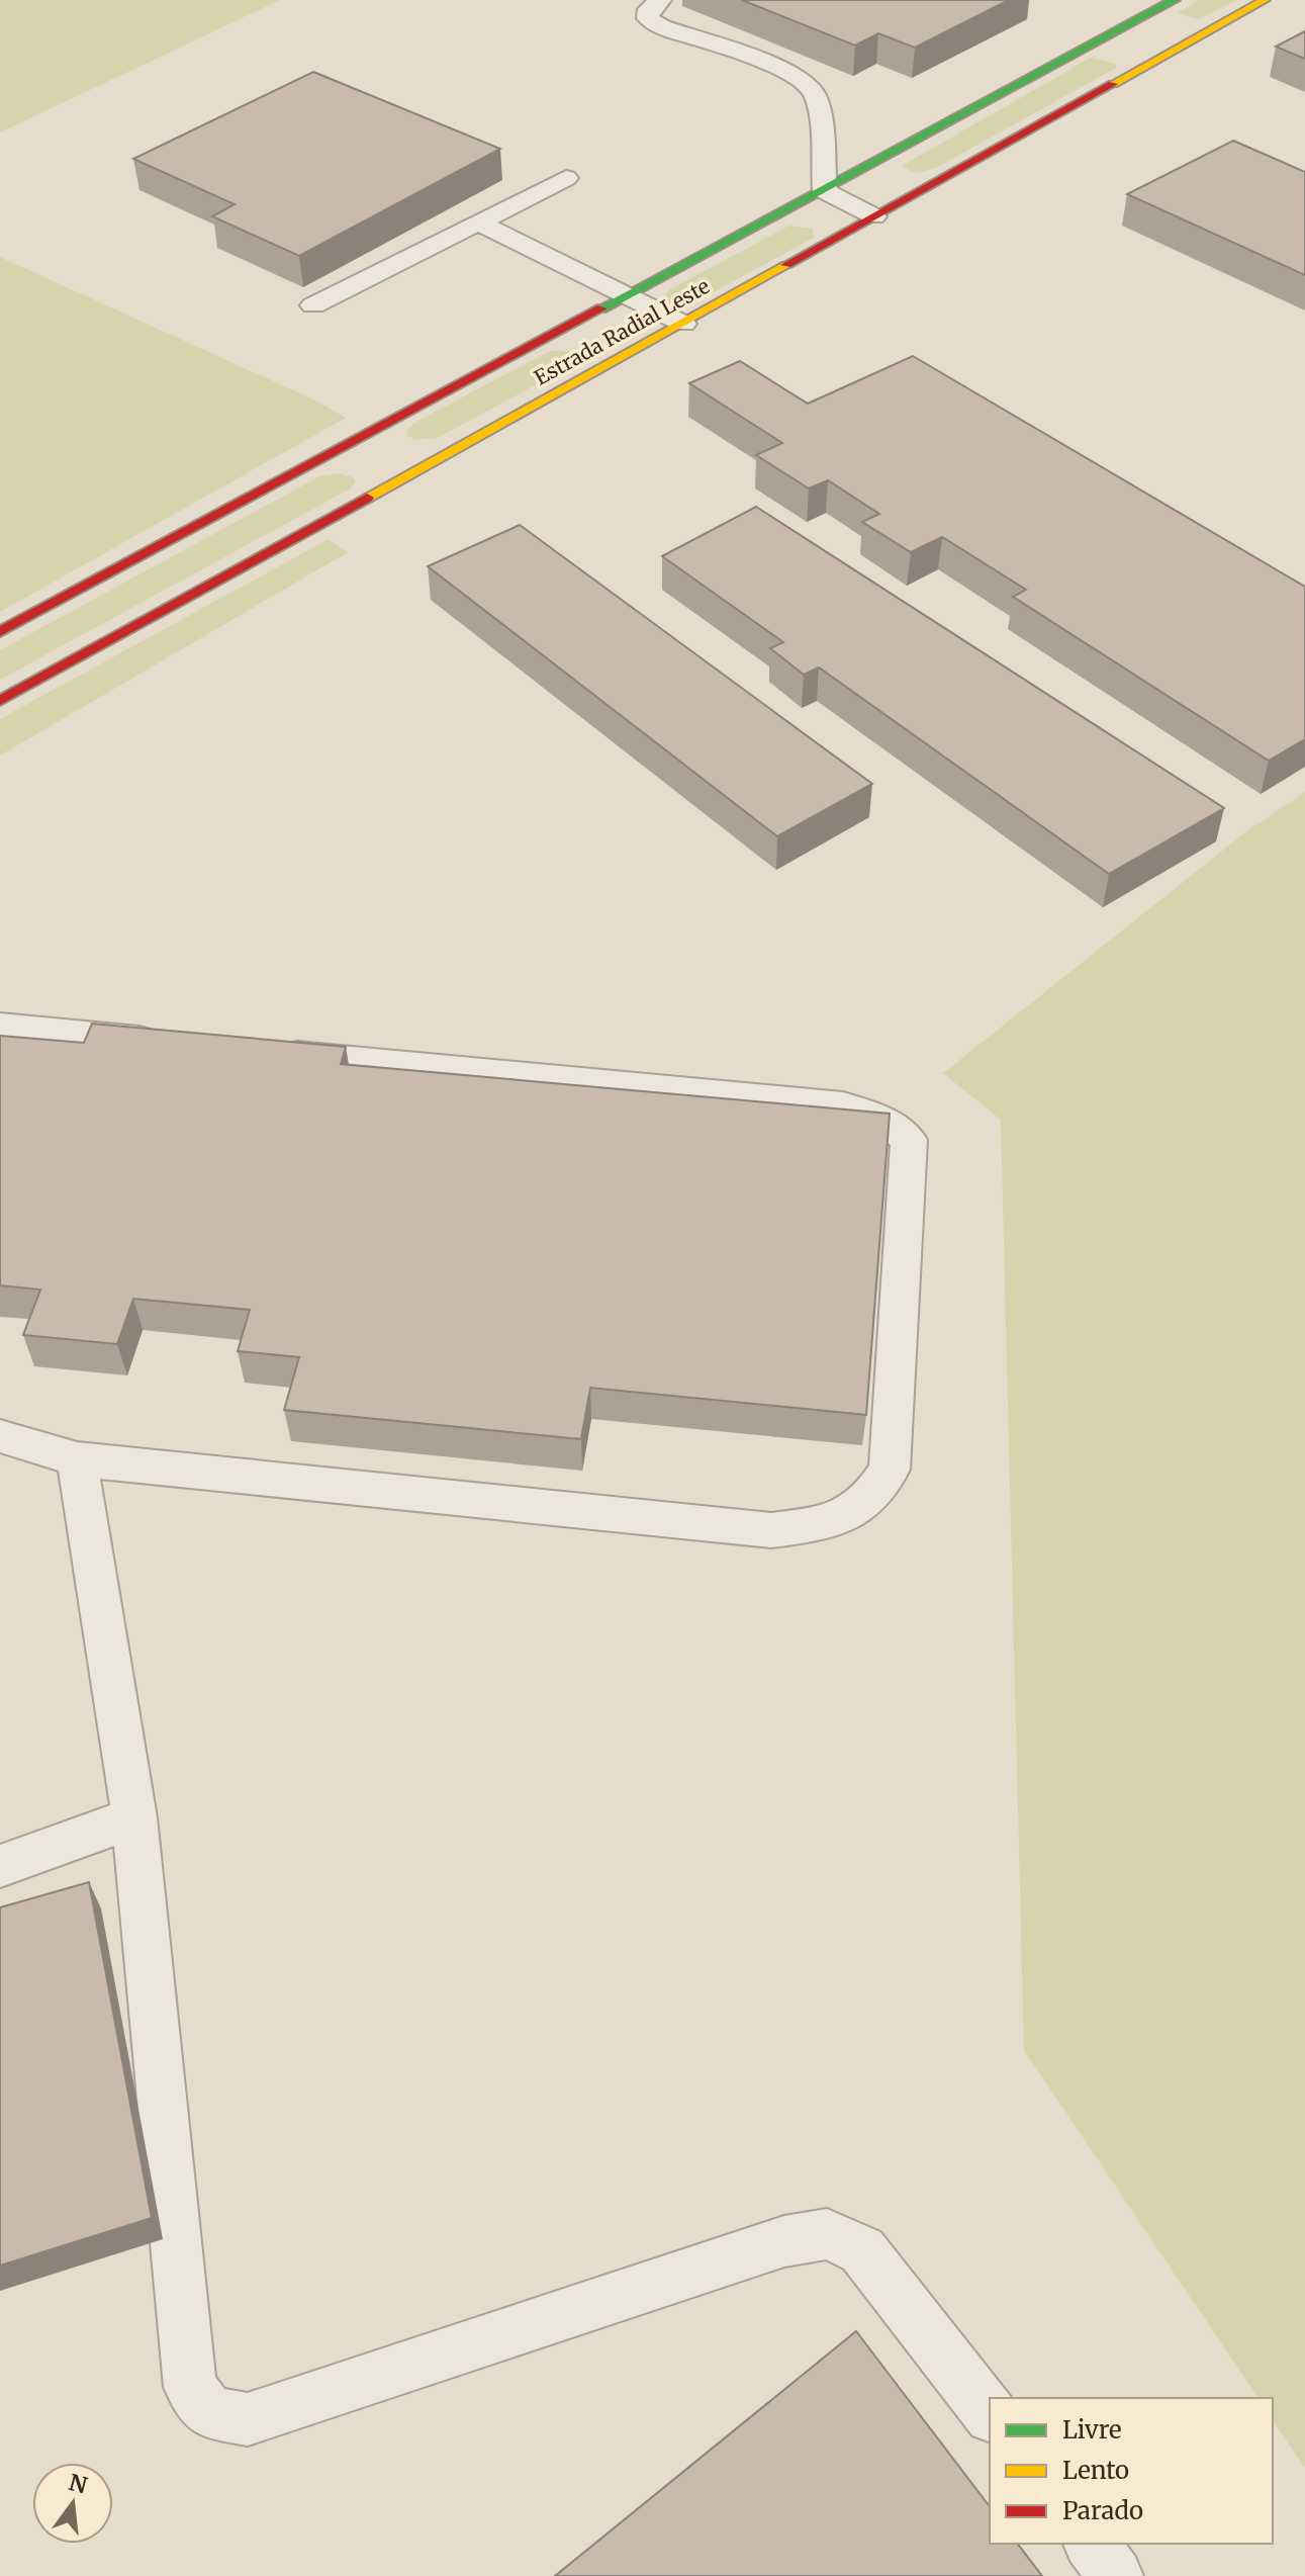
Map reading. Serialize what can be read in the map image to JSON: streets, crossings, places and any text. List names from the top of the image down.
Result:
{
  "streets": {
    "street": ["Estrada Radial Leste"]
  },
  "legend": ["Livre", "Lento", "Parado"],
  "north": "top"
}
